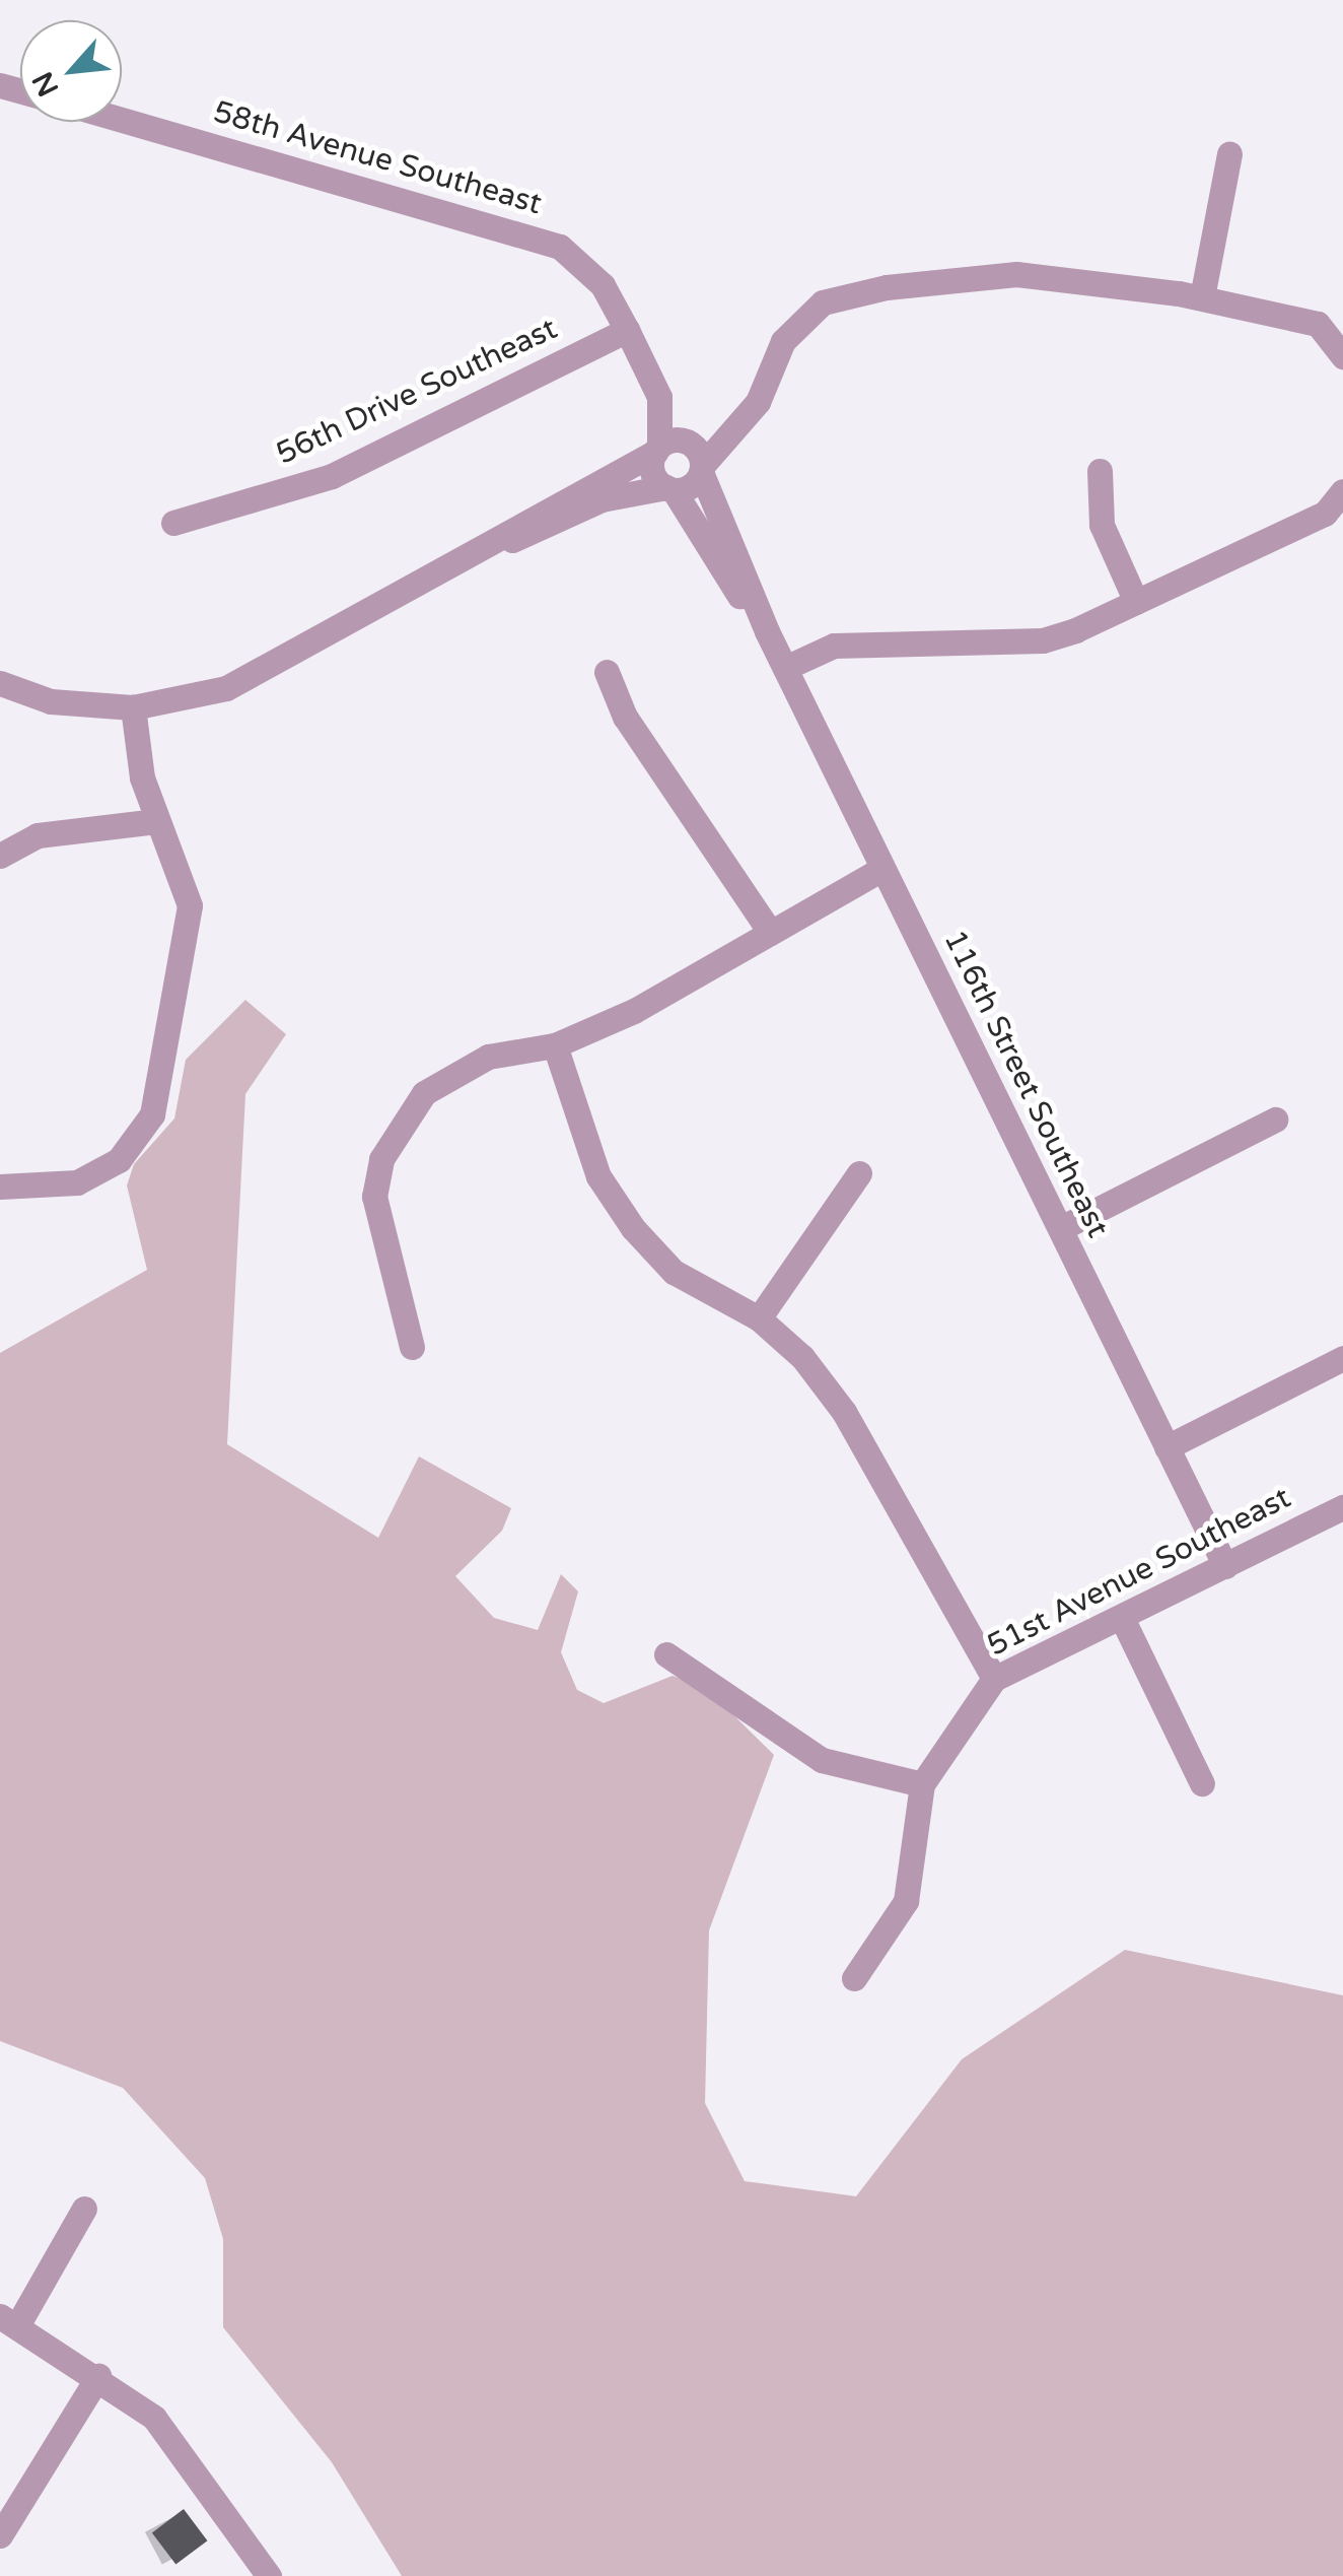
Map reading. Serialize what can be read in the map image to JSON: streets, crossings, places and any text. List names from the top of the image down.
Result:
{
  "streets": {
    "street": [
      "58th Avenue Southeast",
      "56th Drive Southeast",
      "116th Street Southeast",
      "51st Avenue Southeast"
    ]
  },
  "crossings": [
    ["58th Avenue Southeast", "56th Drive Southeast"],
    ["58th Avenue Southeast", "116th Street Southeast"],
    ["116th Street Southeast", "51st Avenue Southeast"]
  ],
  "north": "bottom left"
}
